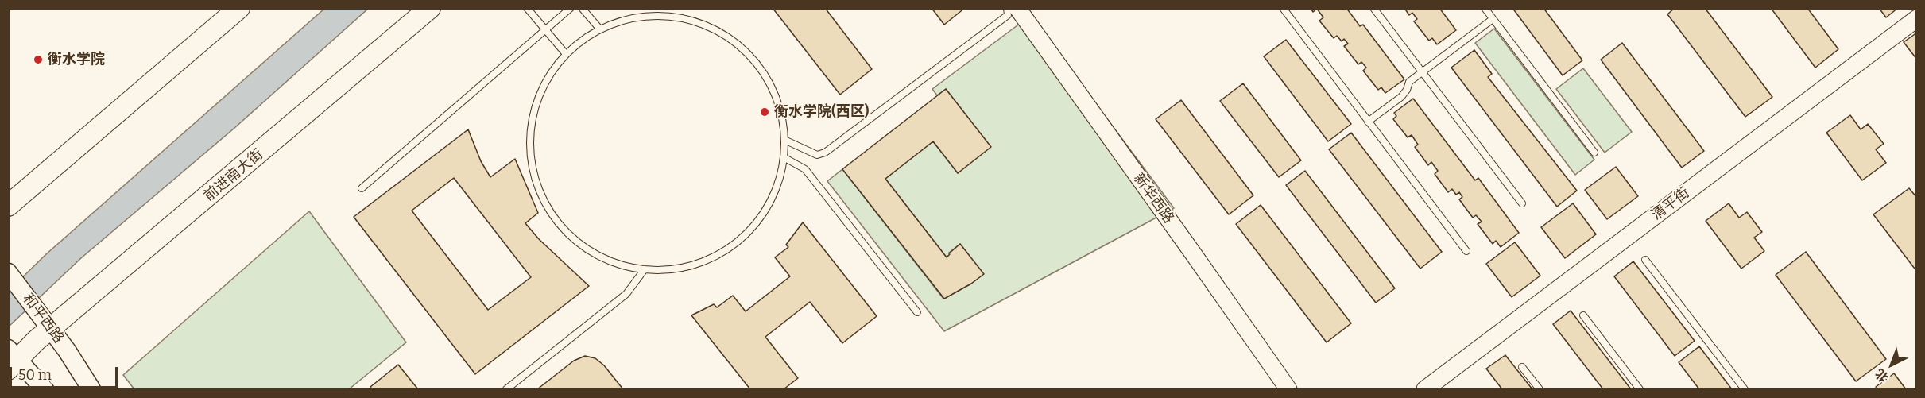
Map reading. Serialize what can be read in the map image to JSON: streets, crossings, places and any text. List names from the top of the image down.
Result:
{
  "streets": {
    "main road": ["前进南大街", "和平西路"],
    "street": ["新华西路", "清平街"]
  },
  "crossings": [
    ["前进南大街", "和平西路"]
  ],
  "places": ["衡水学院", "衡水学院(西区)"],
  "scale_bar": "50 m",
  "north": "bottom left"
}
